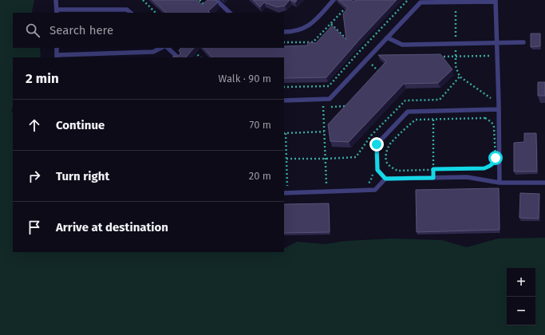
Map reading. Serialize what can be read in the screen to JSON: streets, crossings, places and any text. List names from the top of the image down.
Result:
{
  "page": {
    "search": "Search here",
    "heading": ["2 min", "Walk · 90 m"],
    "list": [
      ["Continue", "70 m"],
      ["Turn right", "20 m"],
      "Arrive at destination"
    ],
    "map_buttons": ["+", "−"]
  }
}
